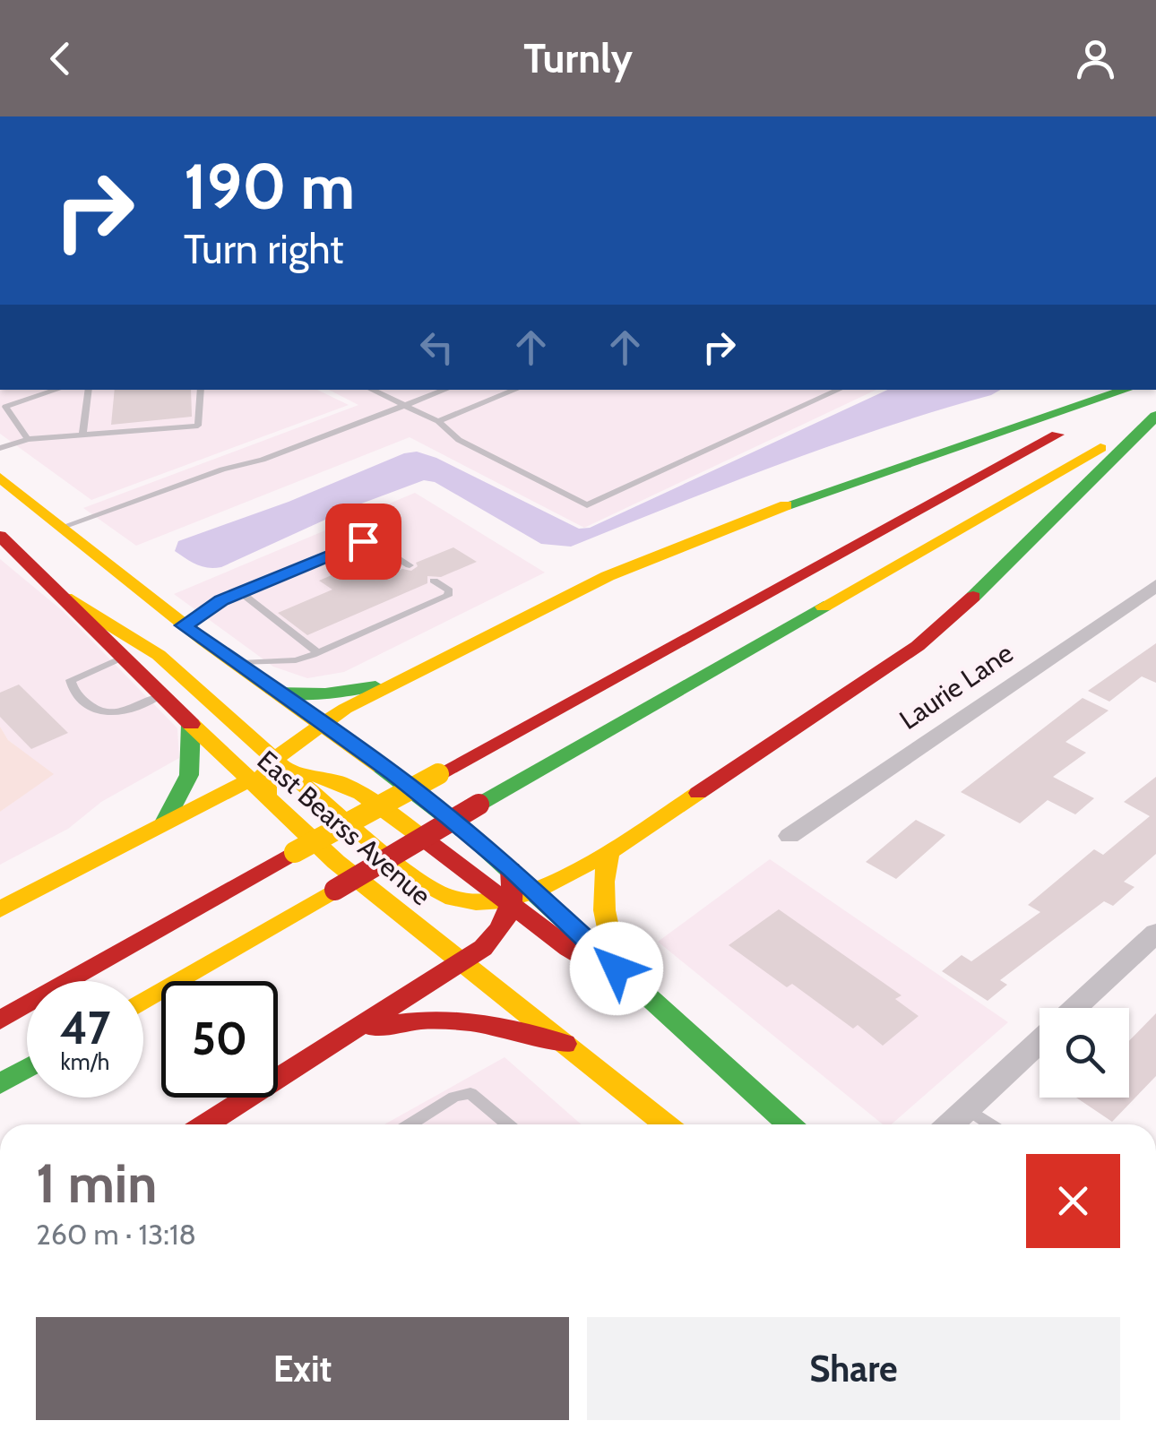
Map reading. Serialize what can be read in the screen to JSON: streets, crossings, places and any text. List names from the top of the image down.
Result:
{
  "streets": {
    "main road": ["East Bearss Avenue"],
    "street": ["Laurie Lane"]
  },
  "page": {
    "header": "Turnly",
    "turn": ["190 m", "Turn right"],
    "speed": "47 km/h",
    "limit": "50",
    "heading": ["1 min", "260 m · 13:18"],
    "buttons": ["Exit", "Share"]
  }
}
